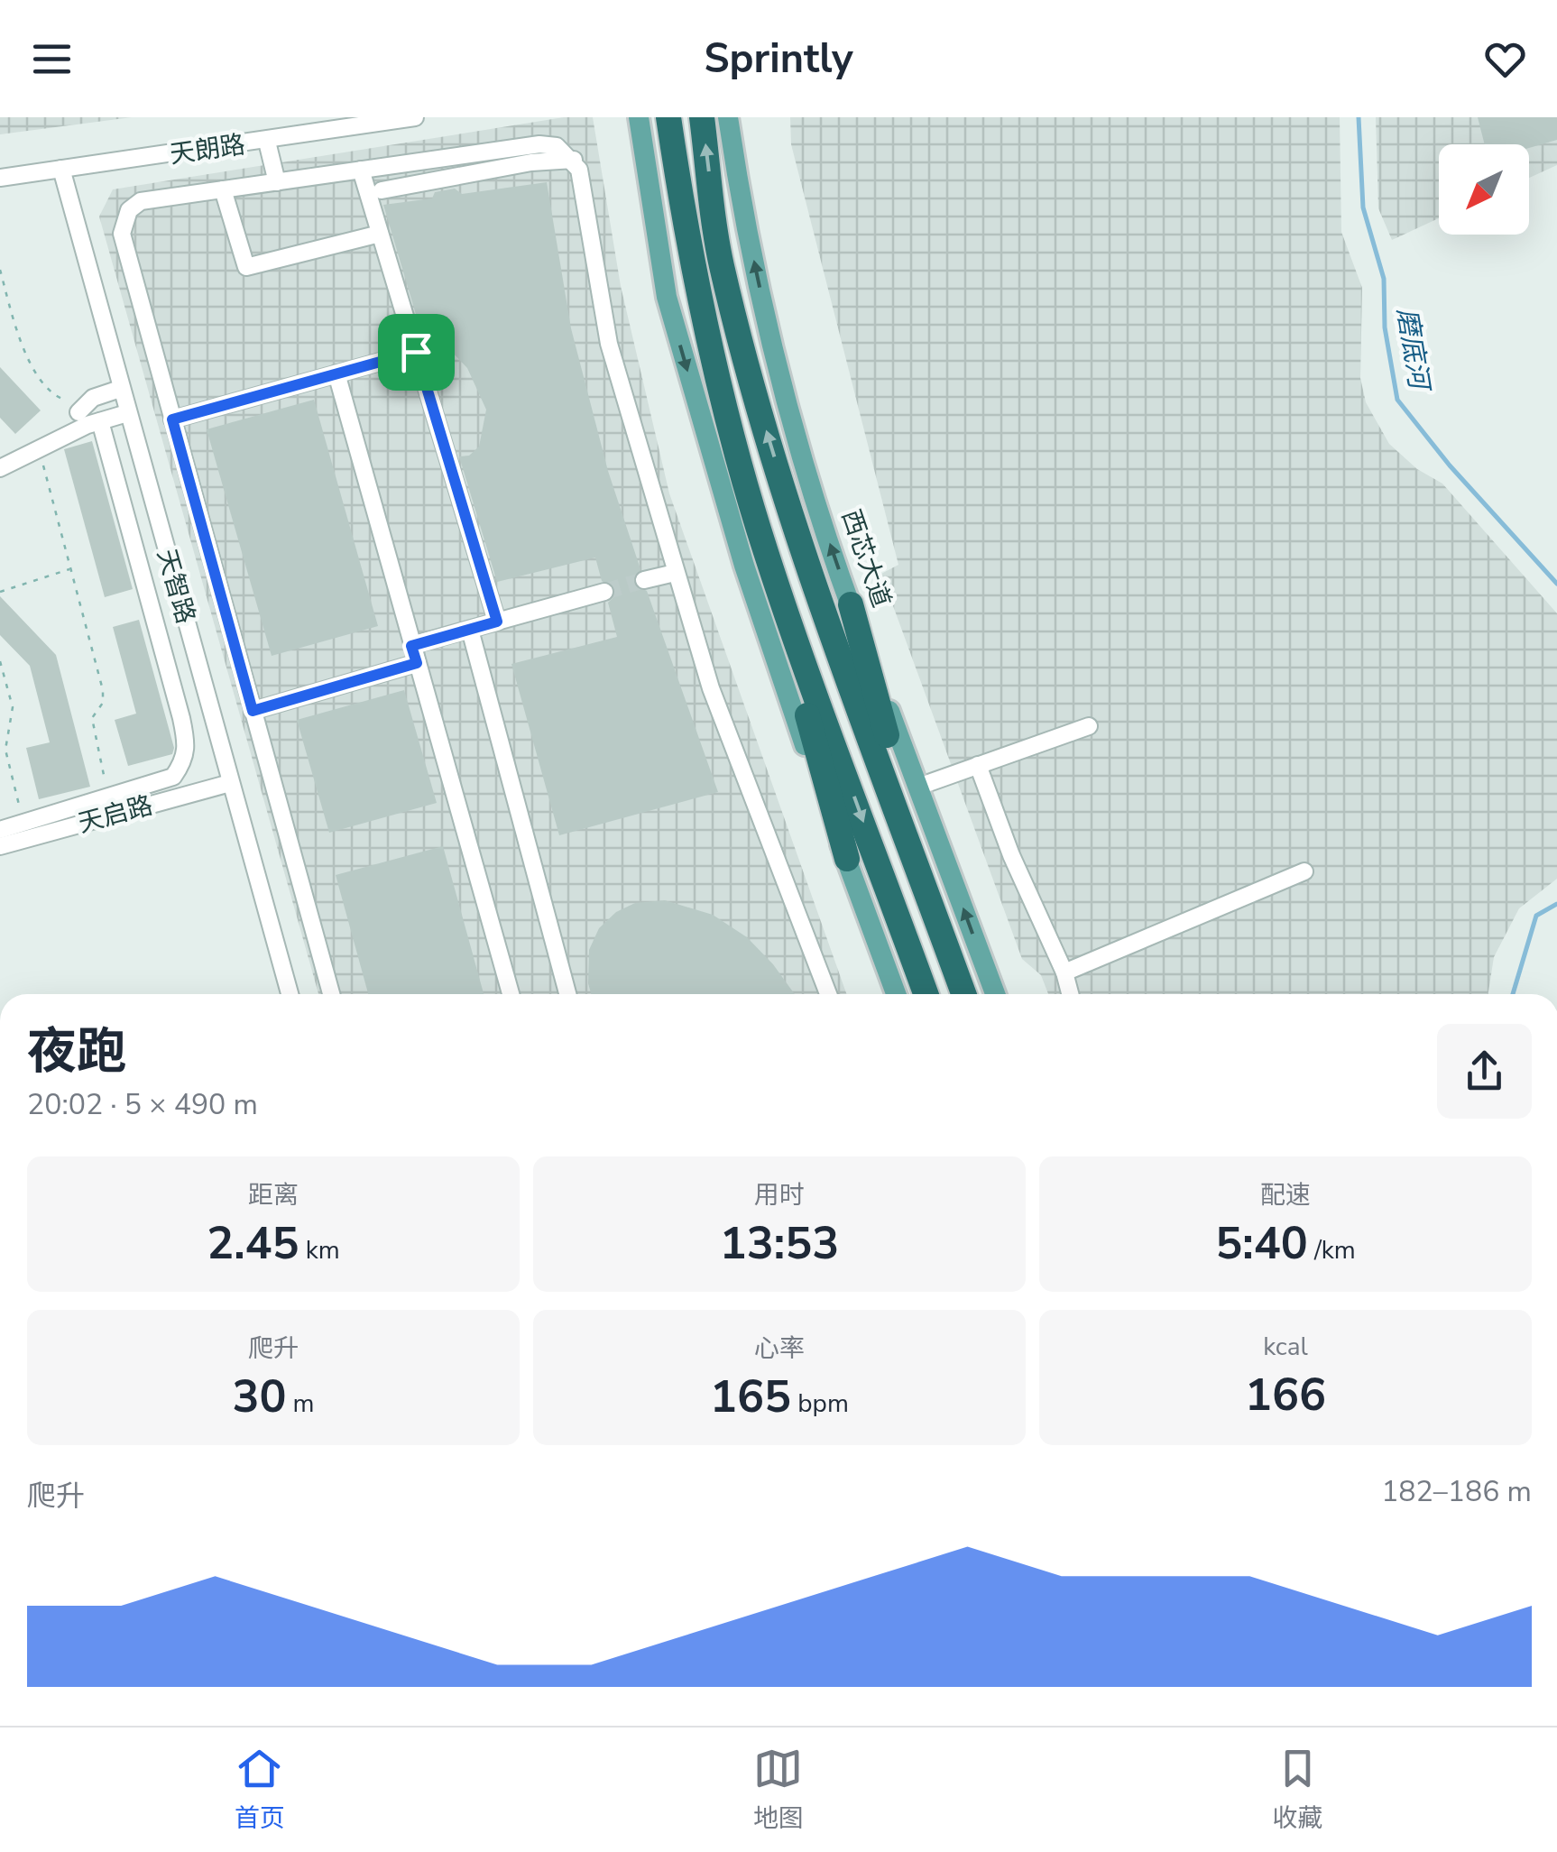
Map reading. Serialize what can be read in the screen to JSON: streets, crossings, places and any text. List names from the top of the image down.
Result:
{
  "streets": {
    "main road": ["西芯大道"],
    "street": ["天朗路", "天智路", "天启路"]
  },
  "crossings": [
    ["天朗路", "天智路"],
    ["天智路", "天启路"]
  ],
  "water": ["磨底河"],
  "north": "bottom left",
  "page": {
    "header": "Sprintly",
    "heading": ["夜跑", "20:02 · 5 × 490 m"],
    "stats": [
      ["距离", "2.45 km"],
      ["用时", "13:53"],
      ["配速", "5:40 /km"],
      ["爬升", "30 m"],
      ["心率", "165 bpm"],
      ["kcal", "166"]
    ],
    "chart": ["爬升", "182–186 m"],
    "tabs": ["首页", "地图", "收藏"]
  }
}
